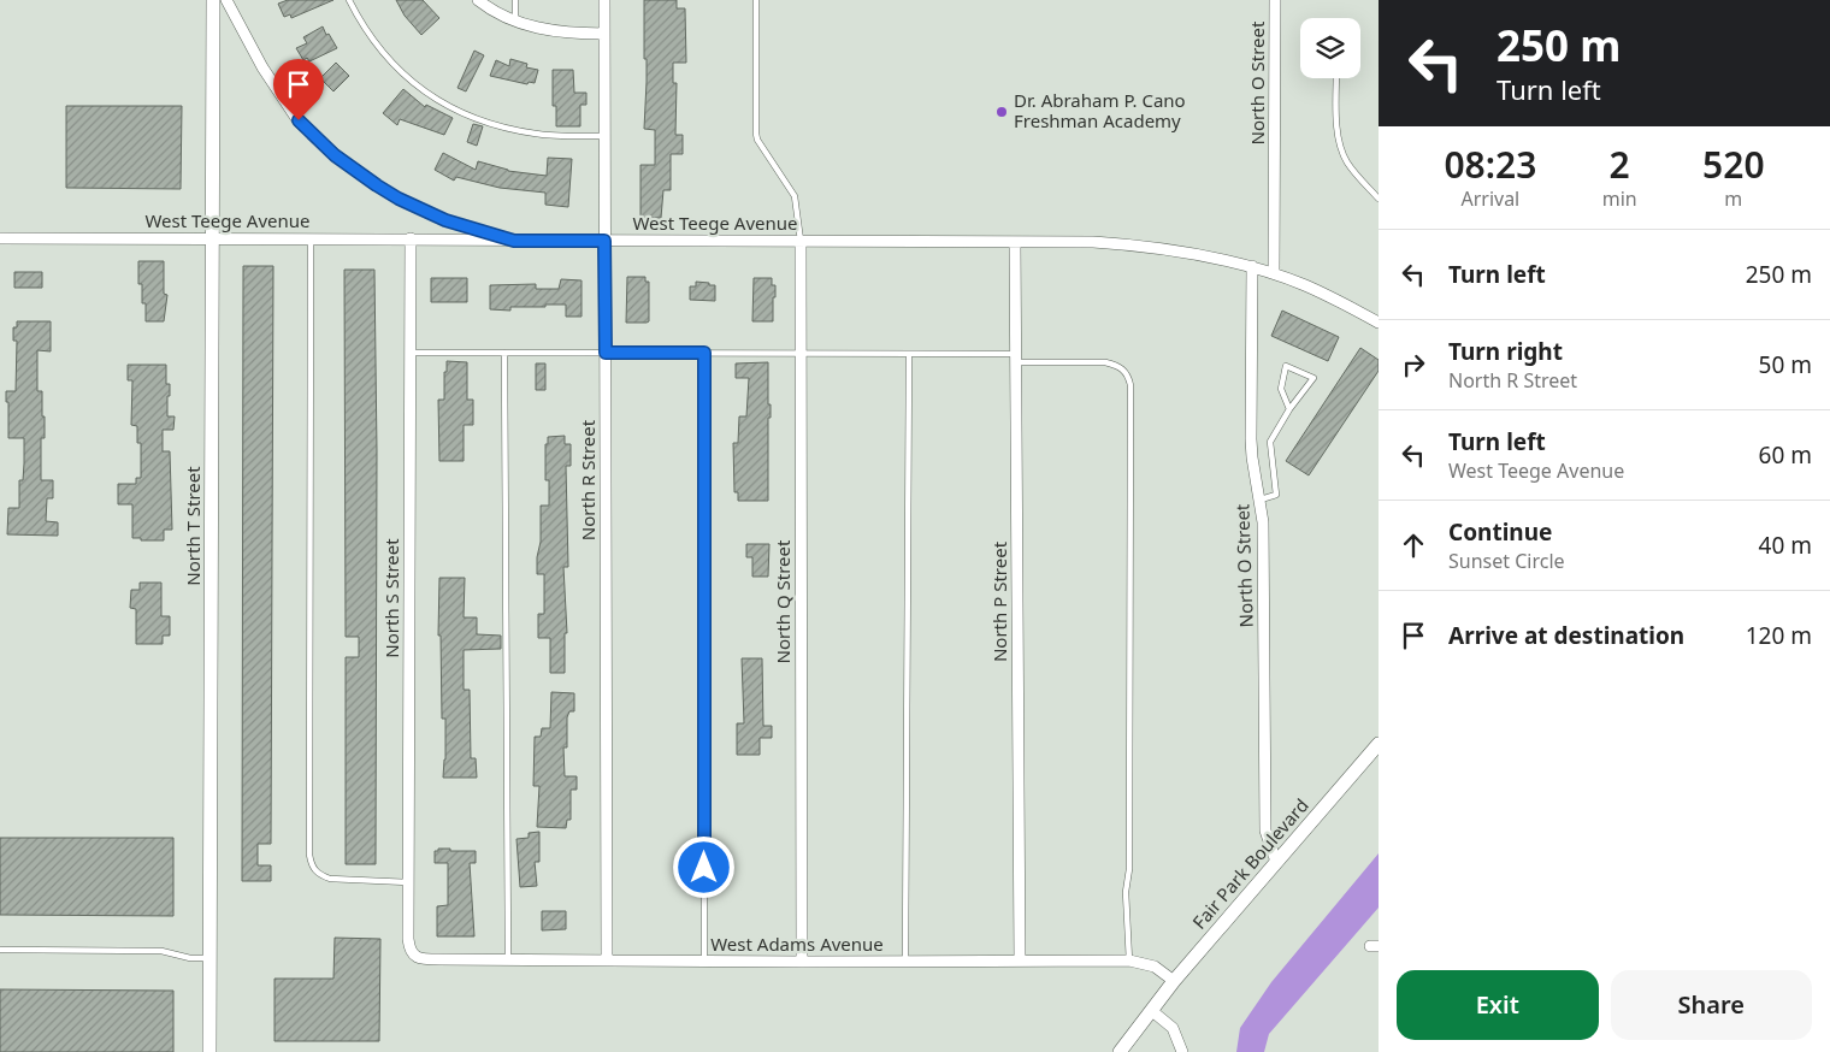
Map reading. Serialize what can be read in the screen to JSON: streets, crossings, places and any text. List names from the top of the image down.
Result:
{
  "streets": {
    "street": [
      "North O Street",
      "West Teege Avenue",
      "North R Street",
      "North T Street",
      "North S Street",
      "North Q Street",
      "North P Street",
      "Fair Park Boulevard",
      "West Adams Avenue"
    ]
  },
  "crossings": [
    ["North O Street", "West Teege Avenue"],
    ["North O Street", "Fair Park Boulevard"],
    ["West Teege Avenue", "North R Street"],
    ["West Teege Avenue", "North T Street"],
    ["West Teege Avenue", "North S Street"],
    ["West Teege Avenue", "North Q Street"],
    ["West Teege Avenue", "North P Street"],
    ["North R Street", "West Adams Avenue"],
    ["North S Street", "West Adams Avenue"],
    ["North Q Street", "West Adams Avenue"],
    ["North P Street", "West Adams Avenue"],
    ["Fair Park Boulevard", "West Adams Avenue"]
  ],
  "places": ["Dr. Abraham P. Cano Freshman Academy"],
  "page": {
    "turn": ["250 m", "Turn left"],
    "eta": [
      "08:23",
      "Arrival",
      "2",
      "min",
      "520",
      "m"
    ],
    "list": [
      {
        "name": "Turn left",
        "value": "250 m"
      },
      {
        "name": "Turn right",
        "note": "North R Street",
        "value": "50 m"
      },
      {
        "name": "Turn left",
        "note": "West Teege Avenue",
        "value": "60 m"
      },
      {
        "name": "Continue",
        "note": "Sunset Circle",
        "value": "40 m"
      },
      {
        "name": "Arrive at destination",
        "value": "120 m"
      }
    ],
    "buttons": ["Exit", "Share"]
  }
}
